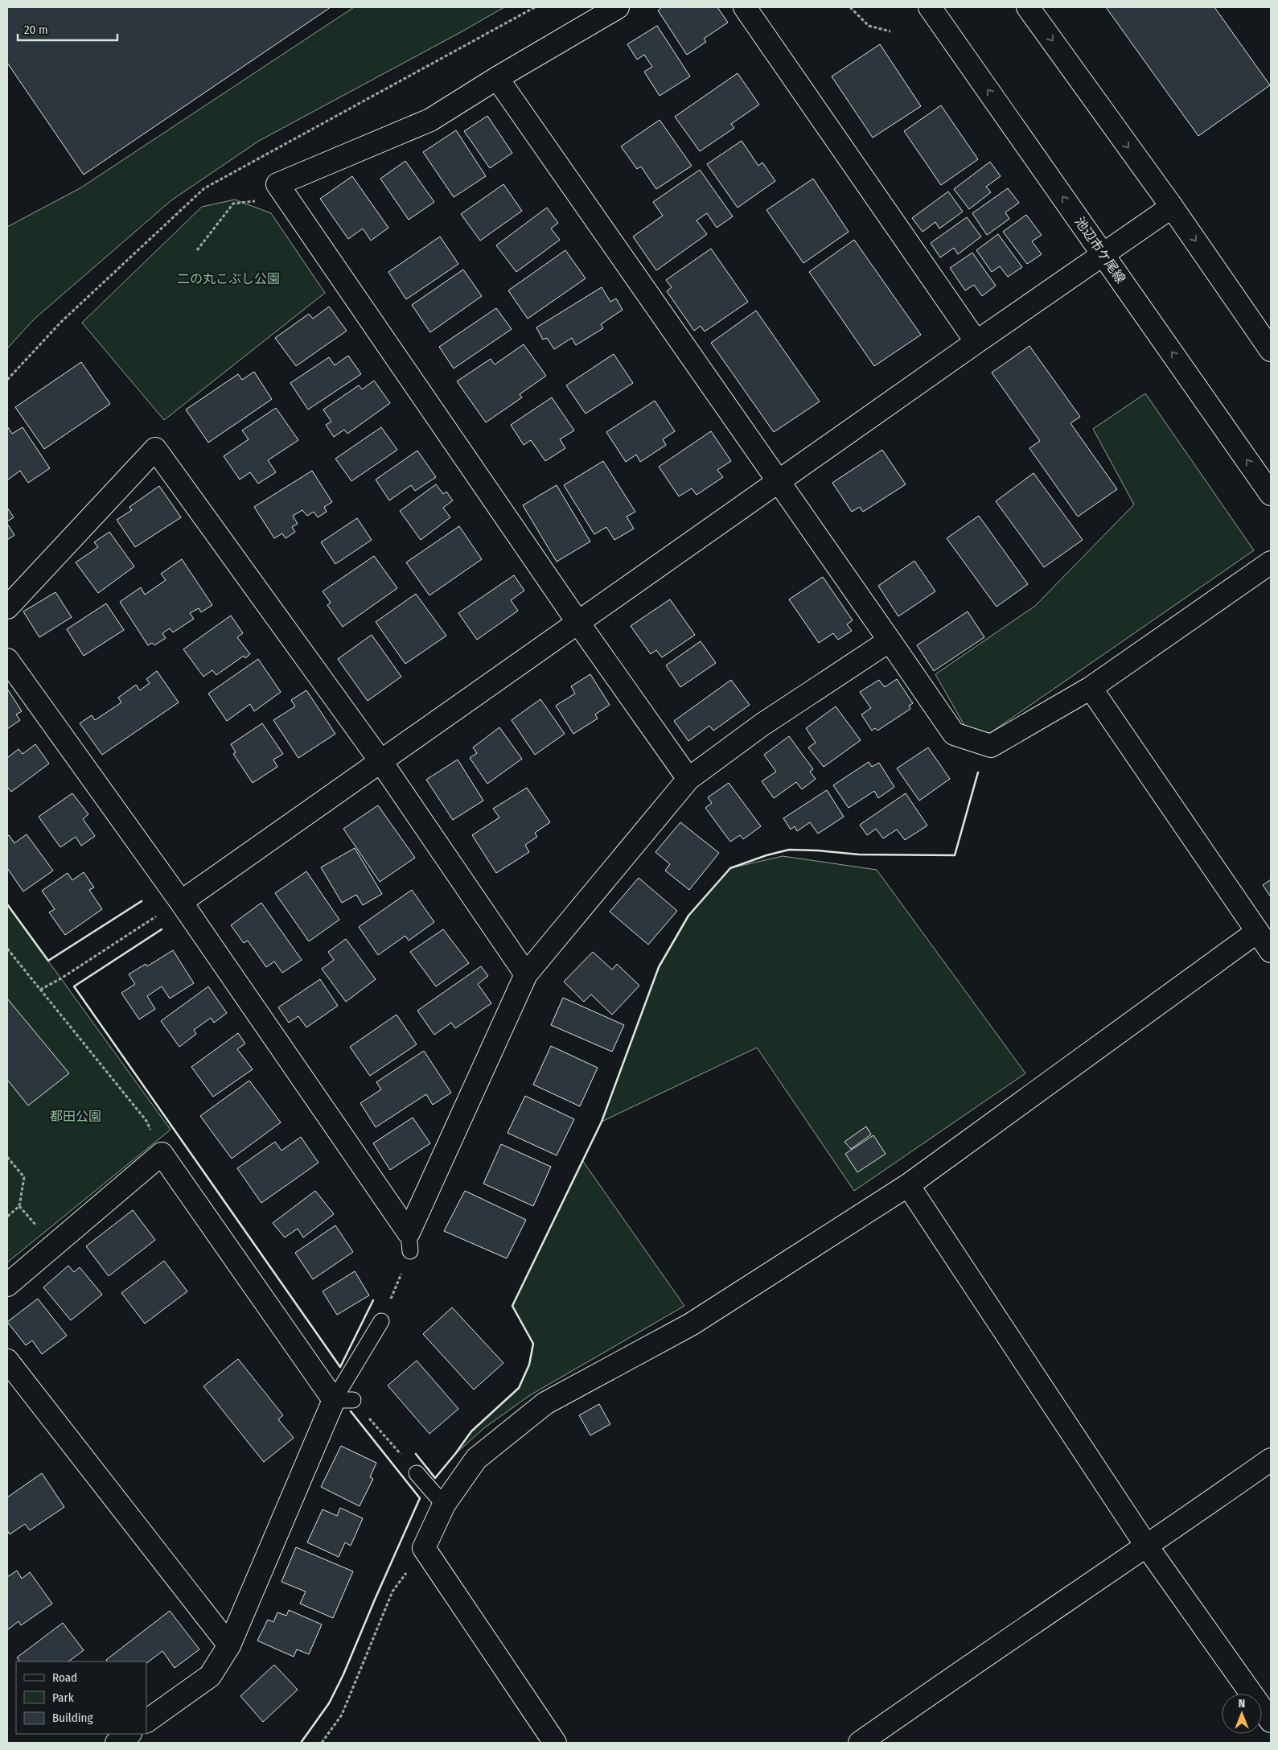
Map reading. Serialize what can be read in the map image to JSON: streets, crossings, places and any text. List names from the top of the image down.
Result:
{
  "streets": {
    "street": ["池辺市ケ尾線"]
  },
  "parks": ["二の丸こぶし公園", "都田公園"],
  "legend": ["Road", "Park", "Building"],
  "scale_bar": "20 m",
  "north": "top"
}
